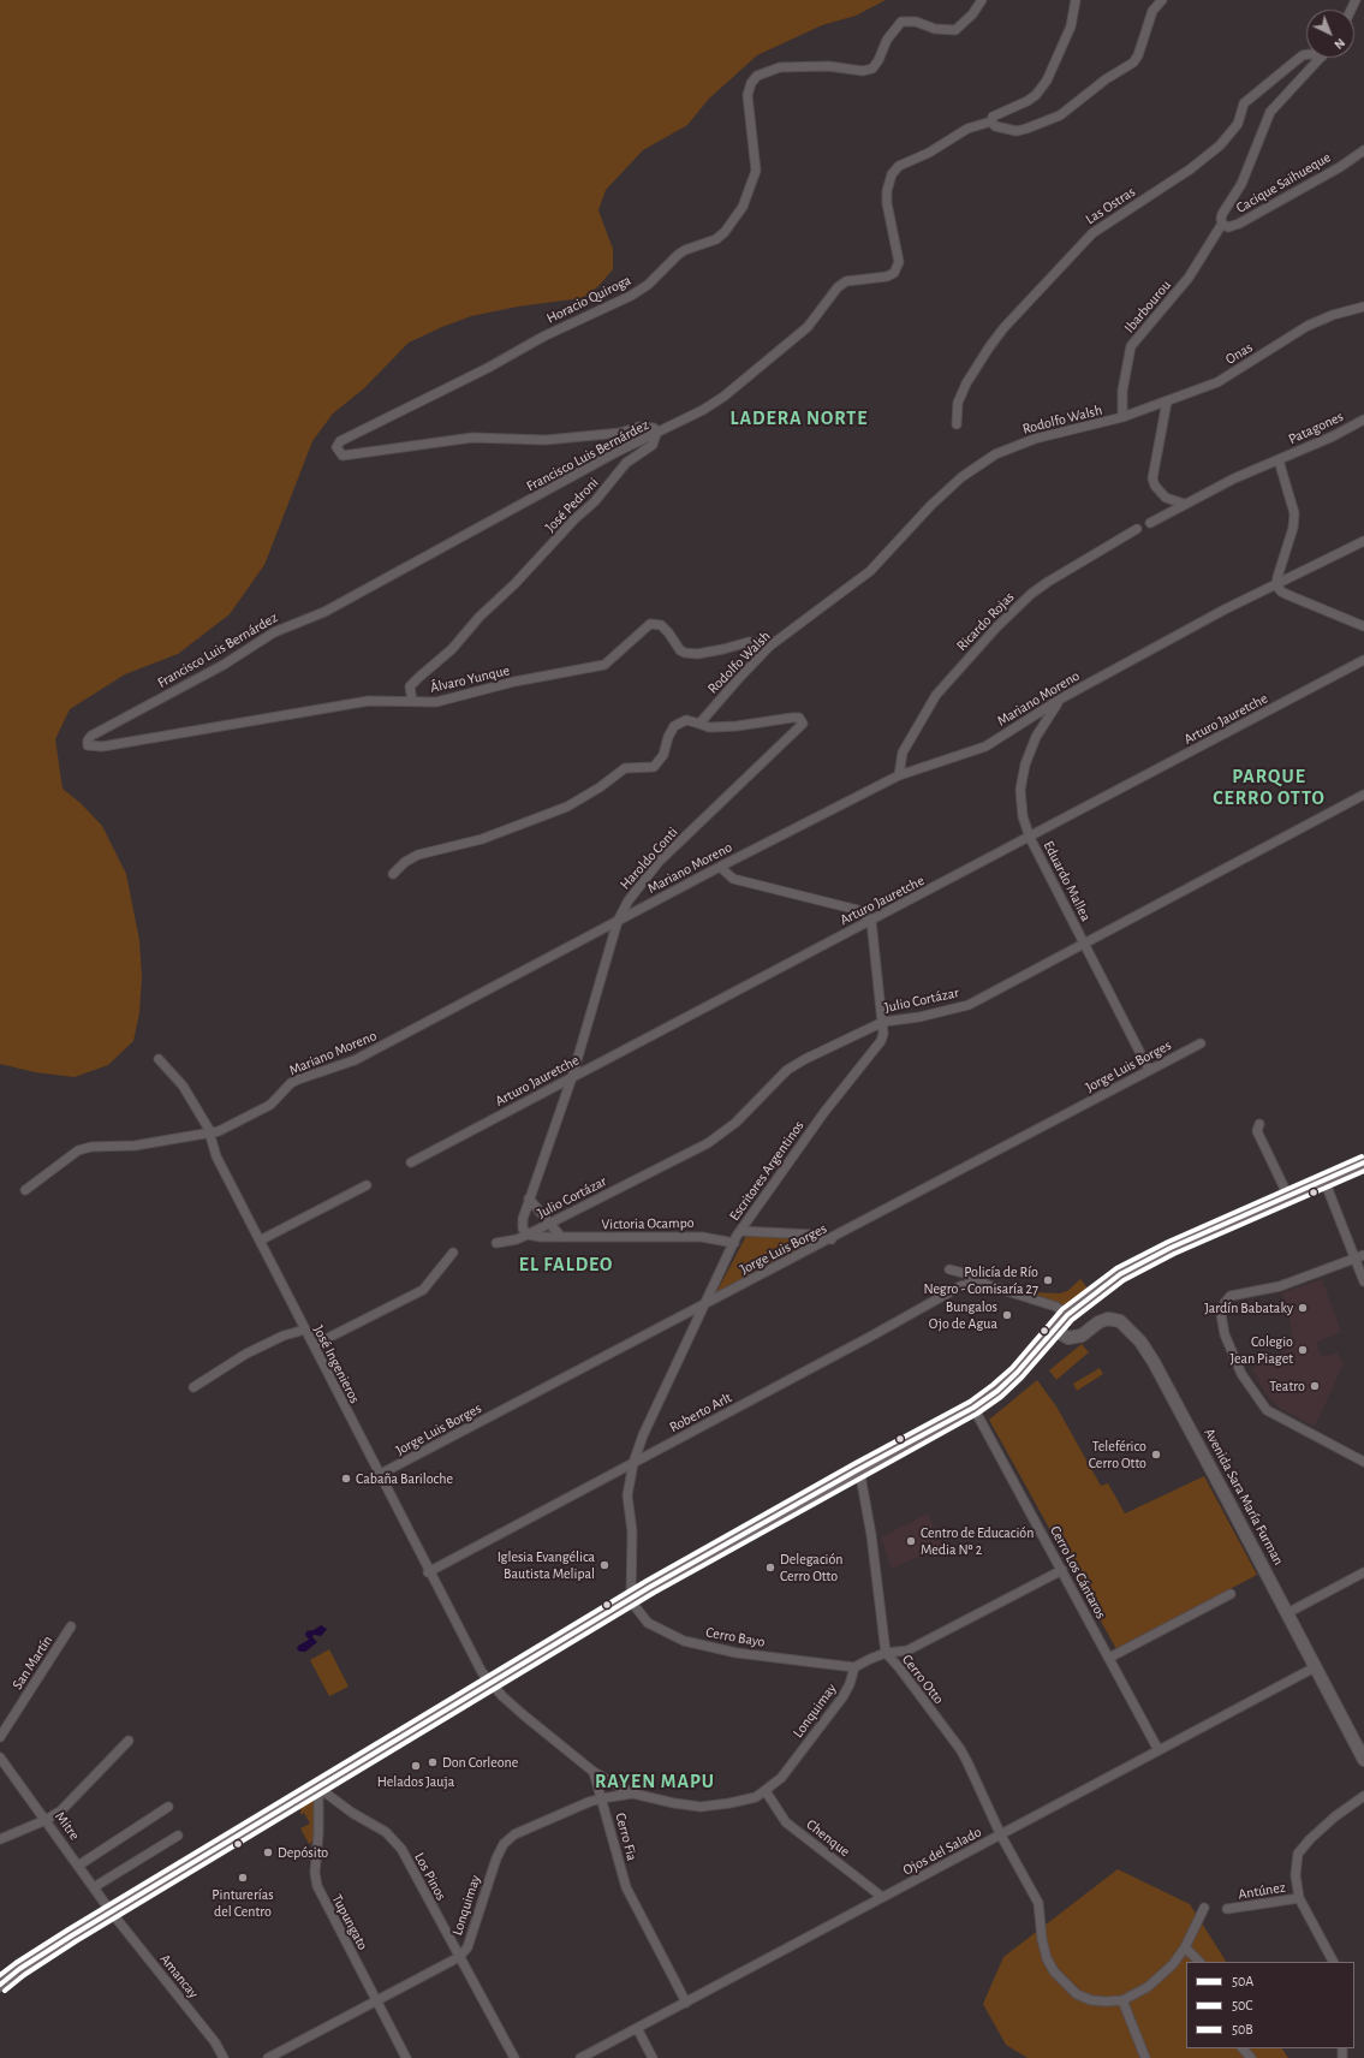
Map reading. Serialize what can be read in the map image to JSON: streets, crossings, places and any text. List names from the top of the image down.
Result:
{
  "streets": {
    "main road": ["Avenida Sara María Furman"],
    "street": [
      "Cacique Saihueque",
      "Las Ostras",
      "Horacio Quiroga",
      "Ibarbourou",
      "Onas",
      "Rodolfo Walsh",
      "Patagones",
      "Francisco Luis Bernárdez",
      "José Pedroni",
      "Ricardo Rojas",
      "Álvaro Yunque",
      "Mariano Moreno",
      "Arturo Jauretche",
      "Haroldo Conti",
      "Eduardo Mallea",
      "Julio Cortázar",
      "Jorge Luis Borges",
      "Escritores Argentinos",
      "Victoria Ocampo",
      "José Ingenieros",
      "Roberto Arlt",
      "Cerro Los Cántaros",
      "Cerro Bayo",
      "San Martín",
      "Cerro Otto",
      "Lonquimay",
      "Mitre",
      "Cerro Fia",
      "Chenque",
      "Ojos del Salado",
      "Los Pinos",
      "Antúnez",
      "Tupungato",
      "Amancay"
    ]
  },
  "crossings": [
    ["Cacique Saihueque", "Ibarbourou"],
    ["Horacio Quiroga", "Francisco Luis Bernárdez"],
    ["Horacio Quiroga", "José Pedroni"],
    ["Ibarbourou", "Onas"],
    ["Ibarbourou", "Rodolfo Walsh"],
    ["Onas", "Rodolfo Walsh"],
    ["Rodolfo Walsh", "Álvaro Yunque"],
    ["Rodolfo Walsh", "Haroldo Conti"],
    ["Francisco Luis Bernárdez", "José Pedroni"],
    ["Francisco Luis Bernárdez", "Álvaro Yunque"],
    ["José Pedroni", "Álvaro Yunque"],
    ["Ricardo Rojas", "Mariano Moreno"],
    ["Mariano Moreno", "Haroldo Conti"],
    ["Mariano Moreno", "Eduardo Mallea"],
    ["Mariano Moreno", "José Ingenieros"],
    ["Arturo Jauretche", "Haroldo Conti"],
    ["Arturo Jauretche", "Eduardo Mallea"],
    ["Arturo Jauretche", "Escritores Argentinos"],
    ["Haroldo Conti", "Julio Cortázar"],
    ["Haroldo Conti", "Victoria Ocampo"],
    ["Eduardo Mallea", "Julio Cortázar"],
    ["Eduardo Mallea", "Jorge Luis Borges"],
    ["Julio Cortázar", "Escritores Argentinos"],
    ["Julio Cortázar", "Victoria Ocampo"],
    ["Jorge Luis Borges", "Escritores Argentinos"],
    ["Jorge Luis Borges", "José Ingenieros"],
    ["Escritores Argentinos", "Victoria Ocampo"],
    ["Escritores Argentinos", "Roberto Arlt"],
    ["Escritores Argentinos", "Cerro Bayo"],
    ["José Ingenieros", "Roberto Arlt"],
    ["Avenida Sara María Furman", "Ojos del Salado"],
    ["Cerro Los Cántaros", "Ojos del Salado"],
    ["Cerro Bayo", "Lonquimay"],
    ["Cerro Otto", "Ojos del Salado"],
    ["Lonquimay", "Cerro Fia"],
    ["Lonquimay", "Chenque"],
    ["Lonquimay", "Los Pinos"],
    ["Lonquimay", "Tupungato"],
    ["Mitre", "Amancay"],
    ["Cerro Fia", "Ojos del Salado"],
    ["Chenque", "Ojos del Salado"],
    ["Los Pinos", "Tupungato"]
  ],
  "districts": [
    "LADERA NORTE",
    "PARQUE CERRO OTTO",
    "EL FALDEO",
    "RAYEN MAPU"
  ],
  "places": [
    "Policía de Río Negro - Comisaría 27",
    "Jardín Babataky",
    "Bungalos Ojo de Agua",
    "Colegio Jean Piaget",
    "Teatro",
    "Teleférico Cerro Otto",
    "Cabaña Bariloche",
    "Centro de Educación Media Nº 2",
    "Iglesia Evangélica Bautista Melipal",
    "Delegación Cerro Otto",
    "Don Corleone",
    "Helados Jauja",
    "Depósito",
    "Pinturerías del Centro"
  ],
  "lines": ["transit line 50B", "transit line 50A", "transit line 50C"],
  "legend": ["50A", "50C", "50B"],
  "north": "bottom right"
}
